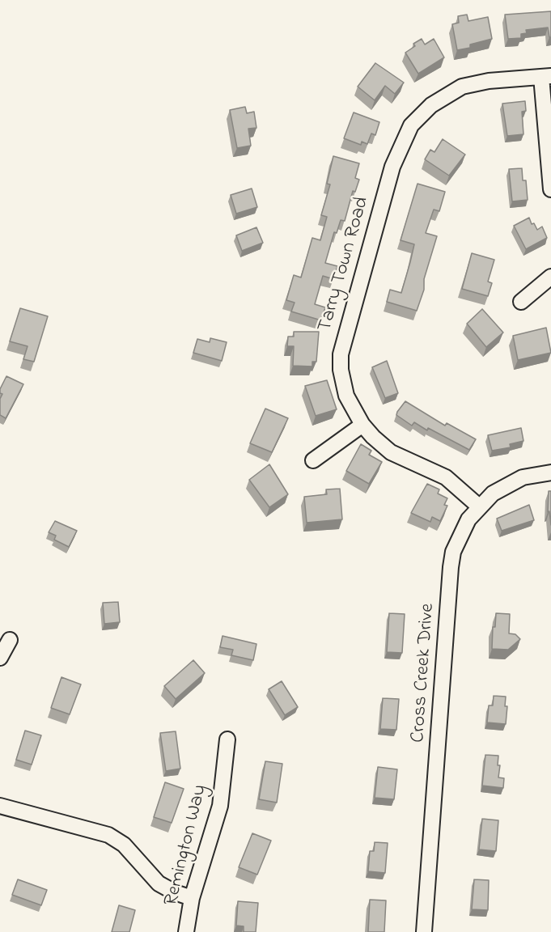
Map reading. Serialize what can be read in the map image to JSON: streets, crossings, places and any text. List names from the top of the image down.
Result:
{
  "streets": {
    "street": ["Tarry Town Road", "Cross Creek Drive", "Remington Way"]
  },
  "crossings": [
    ["Tarry Town Road", "Cross Creek Drive"]
  ]
}
